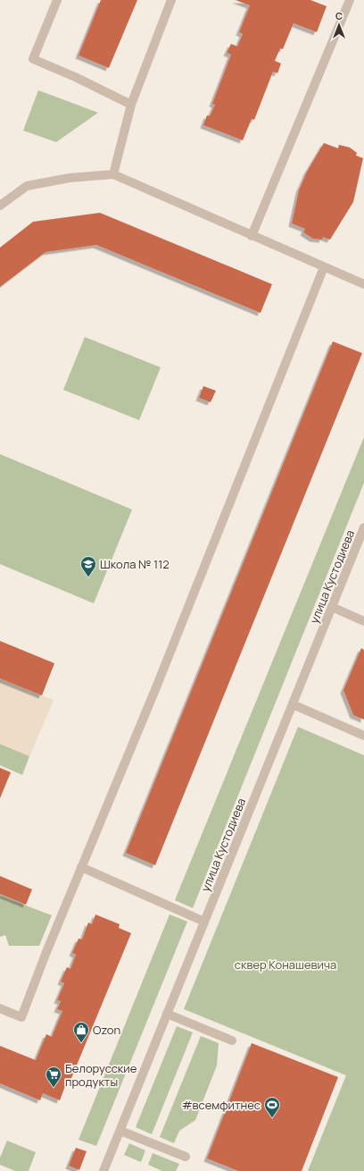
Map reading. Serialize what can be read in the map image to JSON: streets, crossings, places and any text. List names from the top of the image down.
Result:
{
  "streets": {
    "street": ["улица Кустодиева"]
  },
  "parks": ["сквер Конашевича"],
  "places": {
    "school or university": ["Школа № 112"],
    "shop": ["Ozon"],
    "supermarket": ["Белорусские продукты"],
    "sports": ["#всемфитнес"]
  },
  "north": "top"
}
